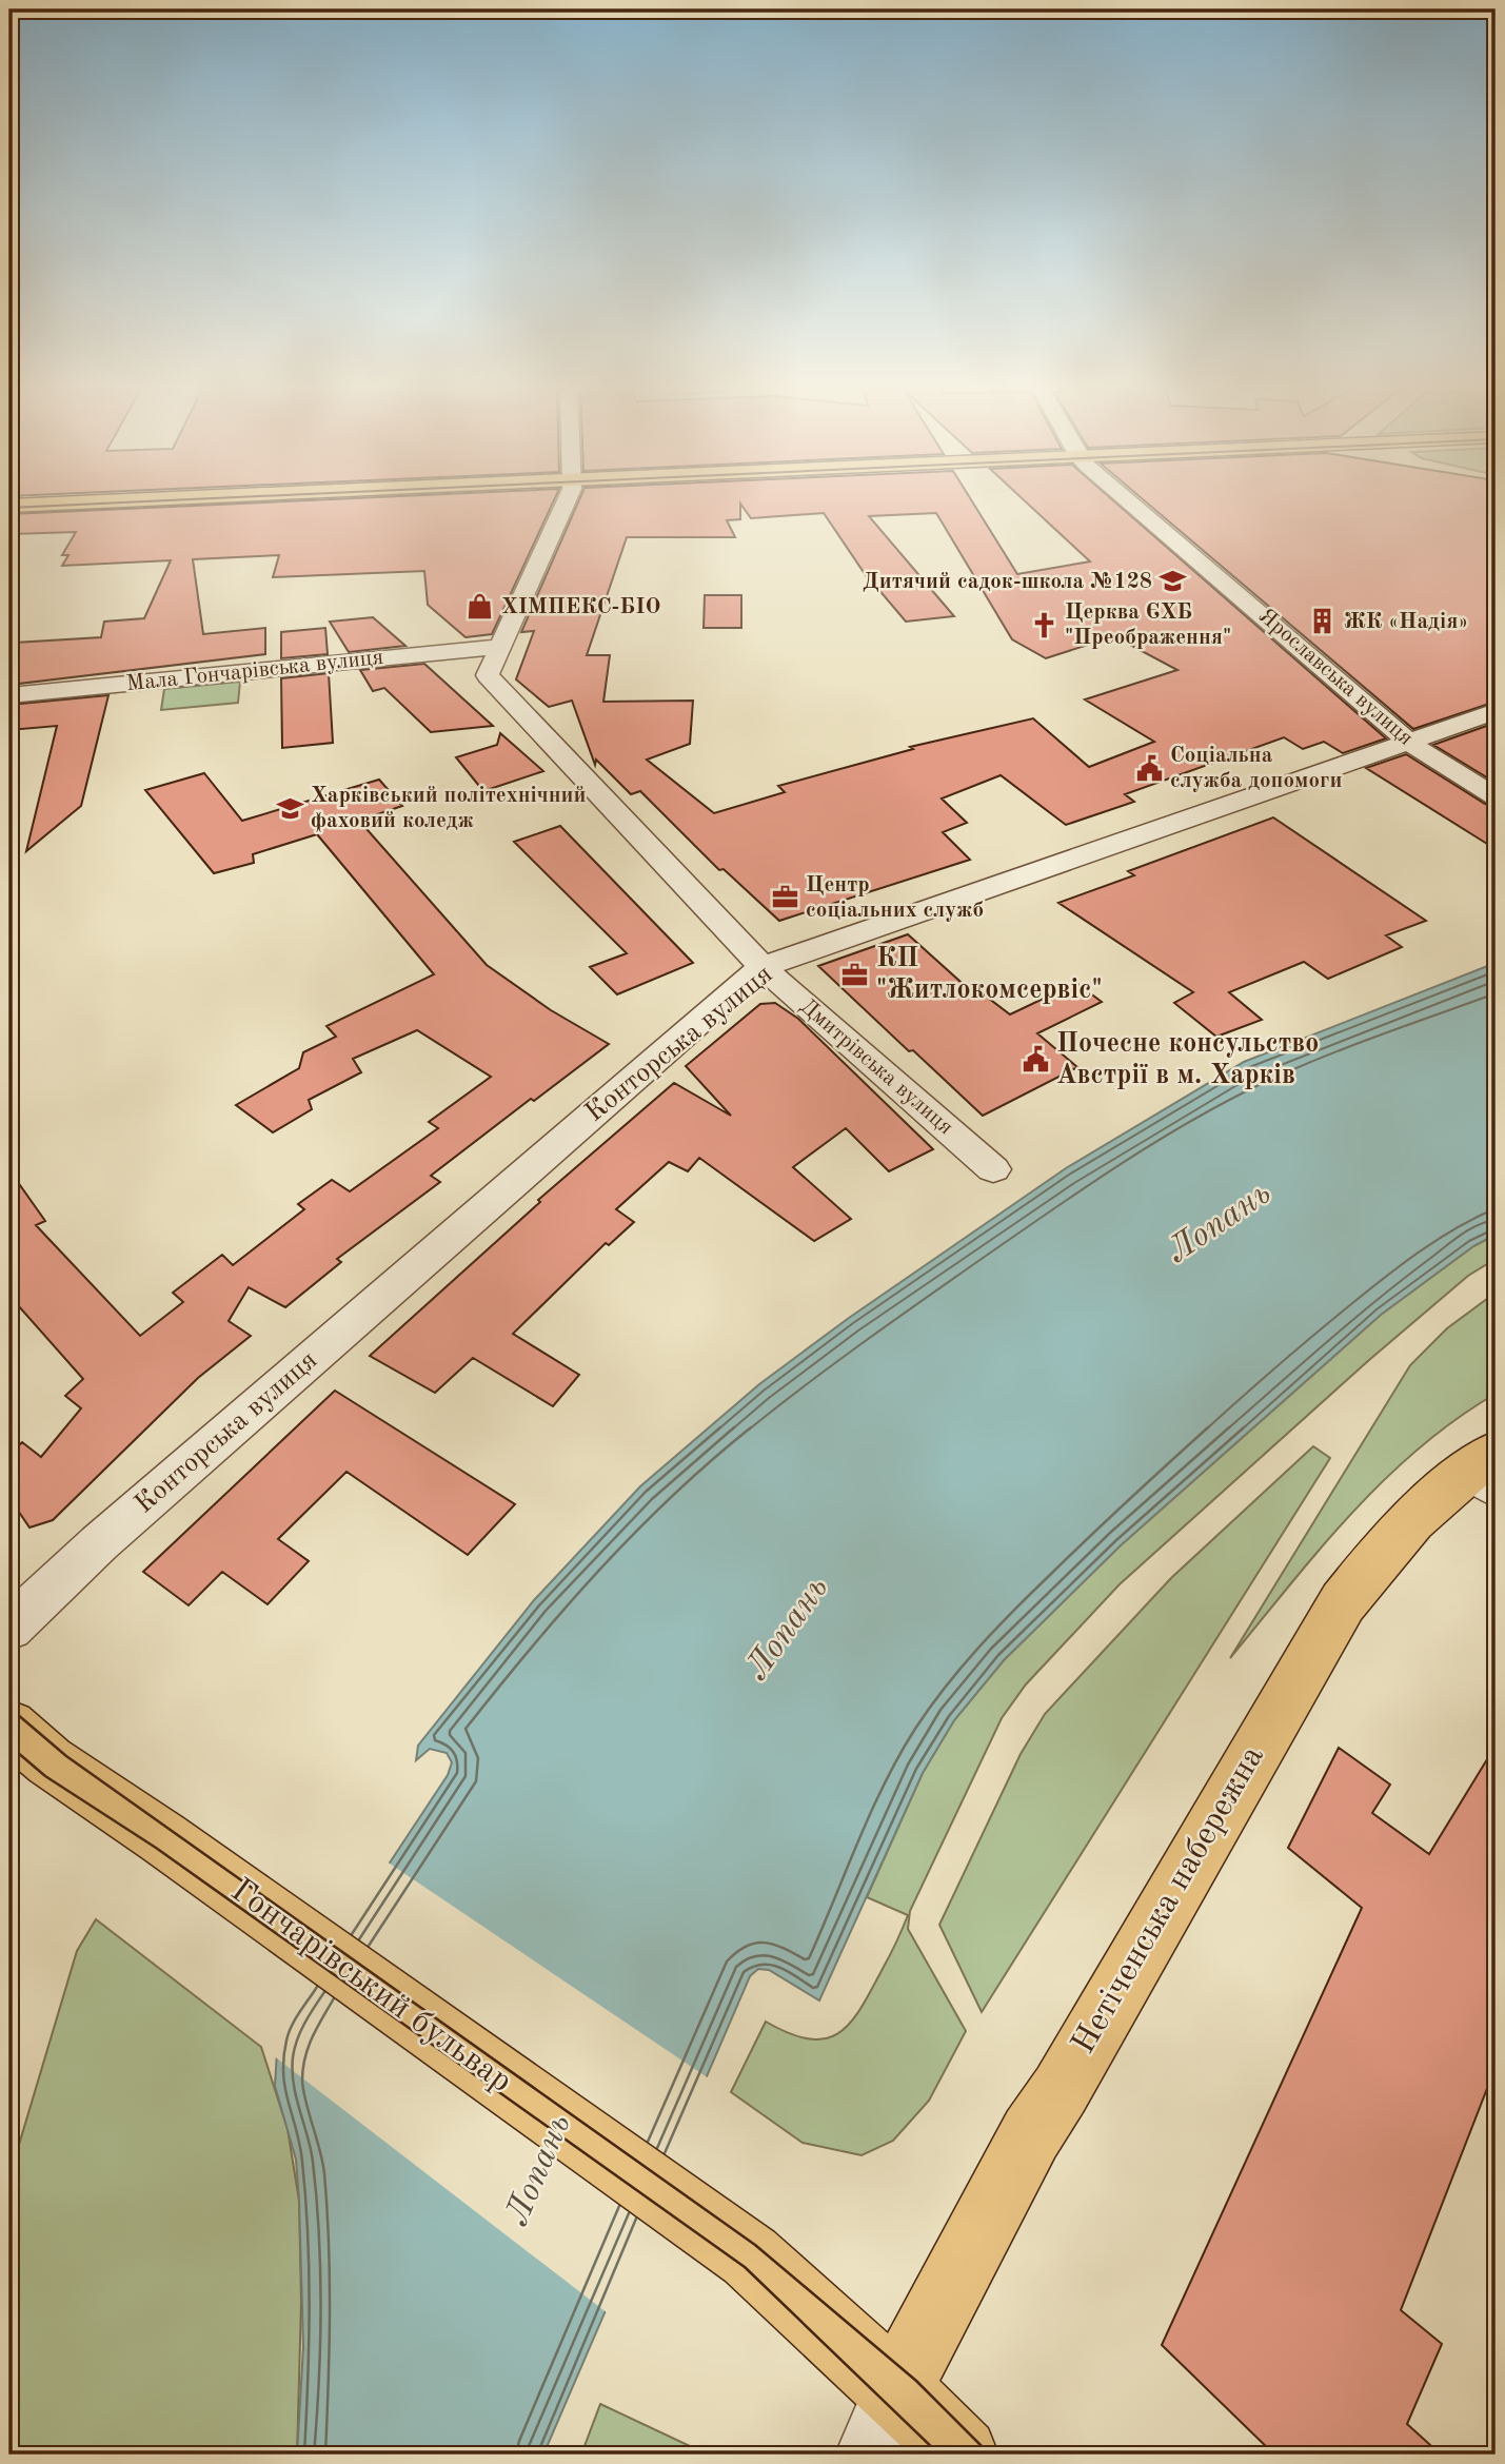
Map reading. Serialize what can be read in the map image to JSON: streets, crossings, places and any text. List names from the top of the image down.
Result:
{
  "streets": {
    "main road": ["Нетіченська набережна", "Гончарівський бульвар"],
    "street": [
      "Мала Гончарівська вулиця",
      "Ярославська вулиця",
      "Конторська вулиця",
      "Дмитрівська вулиця"
    ]
  },
  "crossings": [
    ["Мала Гончарівська вулиця", "Дмитрівська вулиця"],
    ["Ярославська вулиця", "Конторська вулиця"],
    ["Конторська вулиця", "Дмитрівська вулиця"],
    ["Нетіченська набережна", "Гончарівський бульвар"]
  ],
  "water": ["Лопань"],
  "places": {
    "school or university": ["Дитячий садок-школа №128", "Харківський політехнічний фаховий коледж"],
    "shop": ["ХІМПЕКС-БІО"],
    "building": ["ЖК «Надія»"],
    "church": ["Церква ЄХБ \"Преображення\""],
    "public building": ["Соціальна служба допомоги", "Почесне консульство Австрії в м. Харків"],
    "office": ["Центр соціальних служб", "КП \"Житлокомсервіс\""]
  }
}
